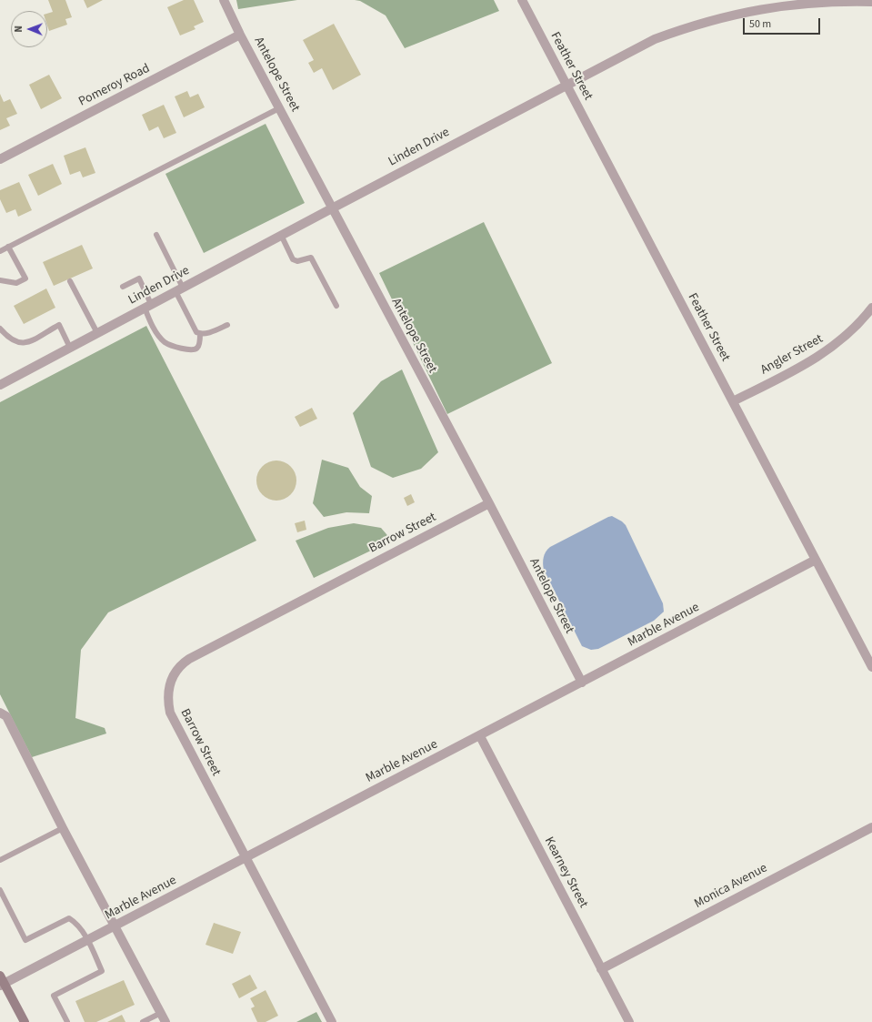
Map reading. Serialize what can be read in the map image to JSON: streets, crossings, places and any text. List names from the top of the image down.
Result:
{
  "streets": {
    "street": [
      "Feather Street",
      "Antelope Street",
      "Pomeroy Road",
      "Linden Drive",
      "Angler Street",
      "Barrow Street",
      "Marble Avenue",
      "Kearney Street",
      "Monica Avenue"
    ]
  },
  "crossings": [
    ["Feather Street", "Linden Drive"],
    ["Feather Street", "Angler Street"],
    ["Feather Street", "Marble Avenue"],
    ["Antelope Street", "Pomeroy Road"],
    ["Antelope Street", "Linden Drive"],
    ["Antelope Street", "Barrow Street"],
    ["Antelope Street", "Marble Avenue"],
    ["Barrow Street", "Marble Avenue"],
    ["Marble Avenue", "Kearney Street"],
    ["Kearney Street", "Monica Avenue"]
  ],
  "scale_bar": "50 m",
  "north": "left"
}
